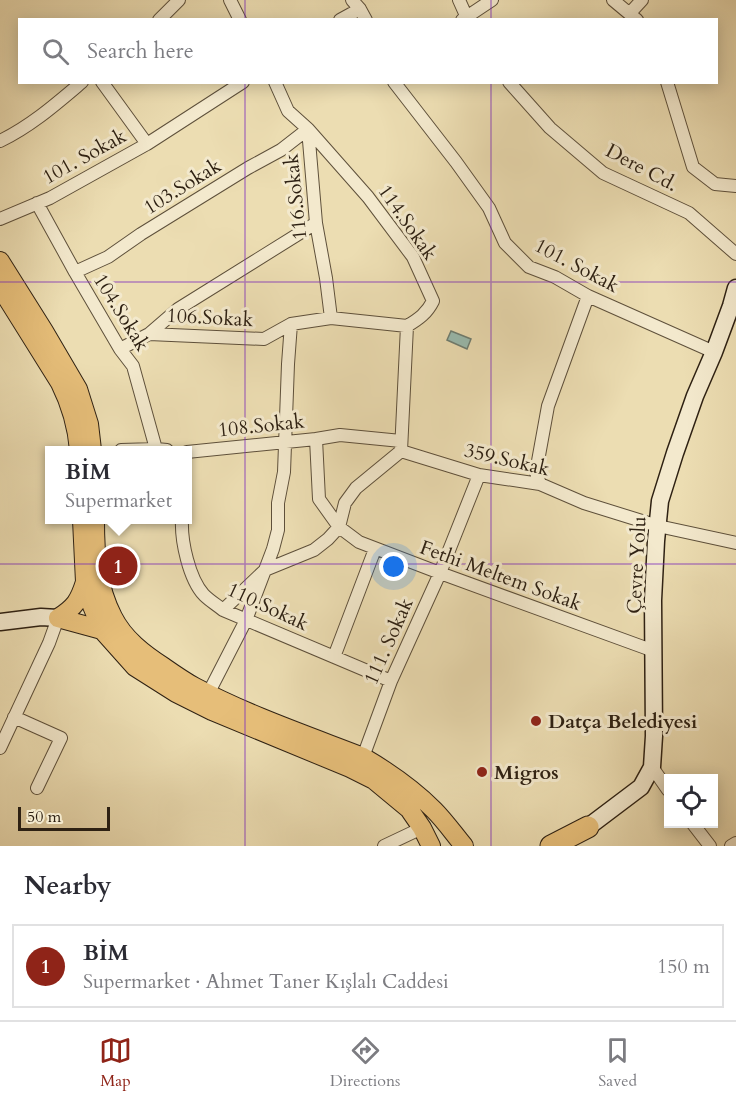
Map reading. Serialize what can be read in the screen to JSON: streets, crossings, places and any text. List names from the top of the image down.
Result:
{
  "streets": {
    "street": [
      "101. Sokak",
      "Dere Cd.",
      "103.Sokak",
      "116.Sokak",
      "114.Sokak",
      "104.Sokak",
      "106.Sokak",
      "108.Sokak",
      "359.Sokak",
      "Çevre Yolu",
      "Fethi Meltem Sokak",
      "110.Sokak",
      "111. Sokak"
    ]
  },
  "crossings": [
    ["101. Sokak", "104.Sokak"],
    ["101. Sokak", "Çevre Yolu"],
    ["103.Sokak", "116.Sokak"],
    ["103.Sokak", "114.Sokak"],
    ["103.Sokak", "104.Sokak"],
    ["116.Sokak", "114.Sokak"],
    ["116.Sokak", "106.Sokak"],
    ["114.Sokak", "106.Sokak"],
    ["108.Sokak", "359.Sokak"],
    ["108.Sokak", "Fethi Meltem Sokak"],
    ["359.Sokak", "Çevre Yolu"],
    ["359.Sokak", "111. Sokak"],
    ["Çevre Yolu", "Fethi Meltem Sokak"],
    ["Fethi Meltem Sokak", "111. Sokak"],
    ["110.Sokak", "111. Sokak"]
  ],
  "places": ["Datça Belediyesi", "Migros"],
  "scale_bar": "50 m",
  "page": {
    "search": "Search here",
    "popup": ["BİM", "Supermarket"],
    "pins": "1",
    "scale": "50 m",
    "heading": "Nearby",
    "list": [
      {
        "mark": "1",
        "name": "BİM",
        "note": "Supermarket · Ahmet Taner Kışlalı Caddesi",
        "value": "150 m"
      }
    ],
    "nav": ["Map", "Directions", "Saved"]
  }
}
